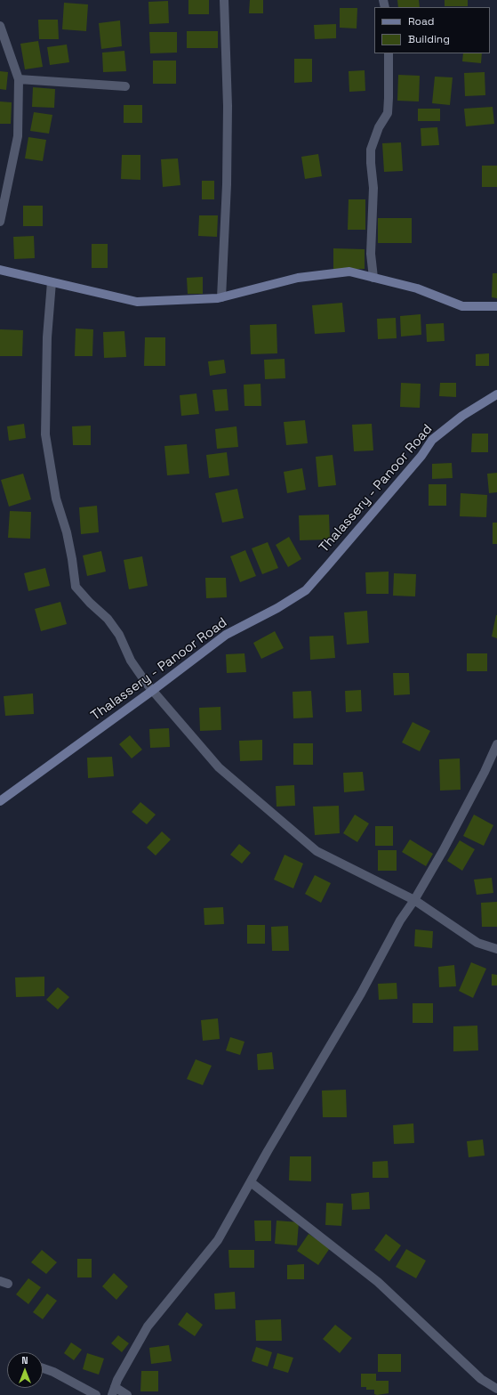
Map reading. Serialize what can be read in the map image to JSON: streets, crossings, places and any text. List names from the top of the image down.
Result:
{
  "streets": {
    "main road": ["Thalassery - Panoor Road"]
  },
  "legend": ["Road", "Building"],
  "north": "top"
}
